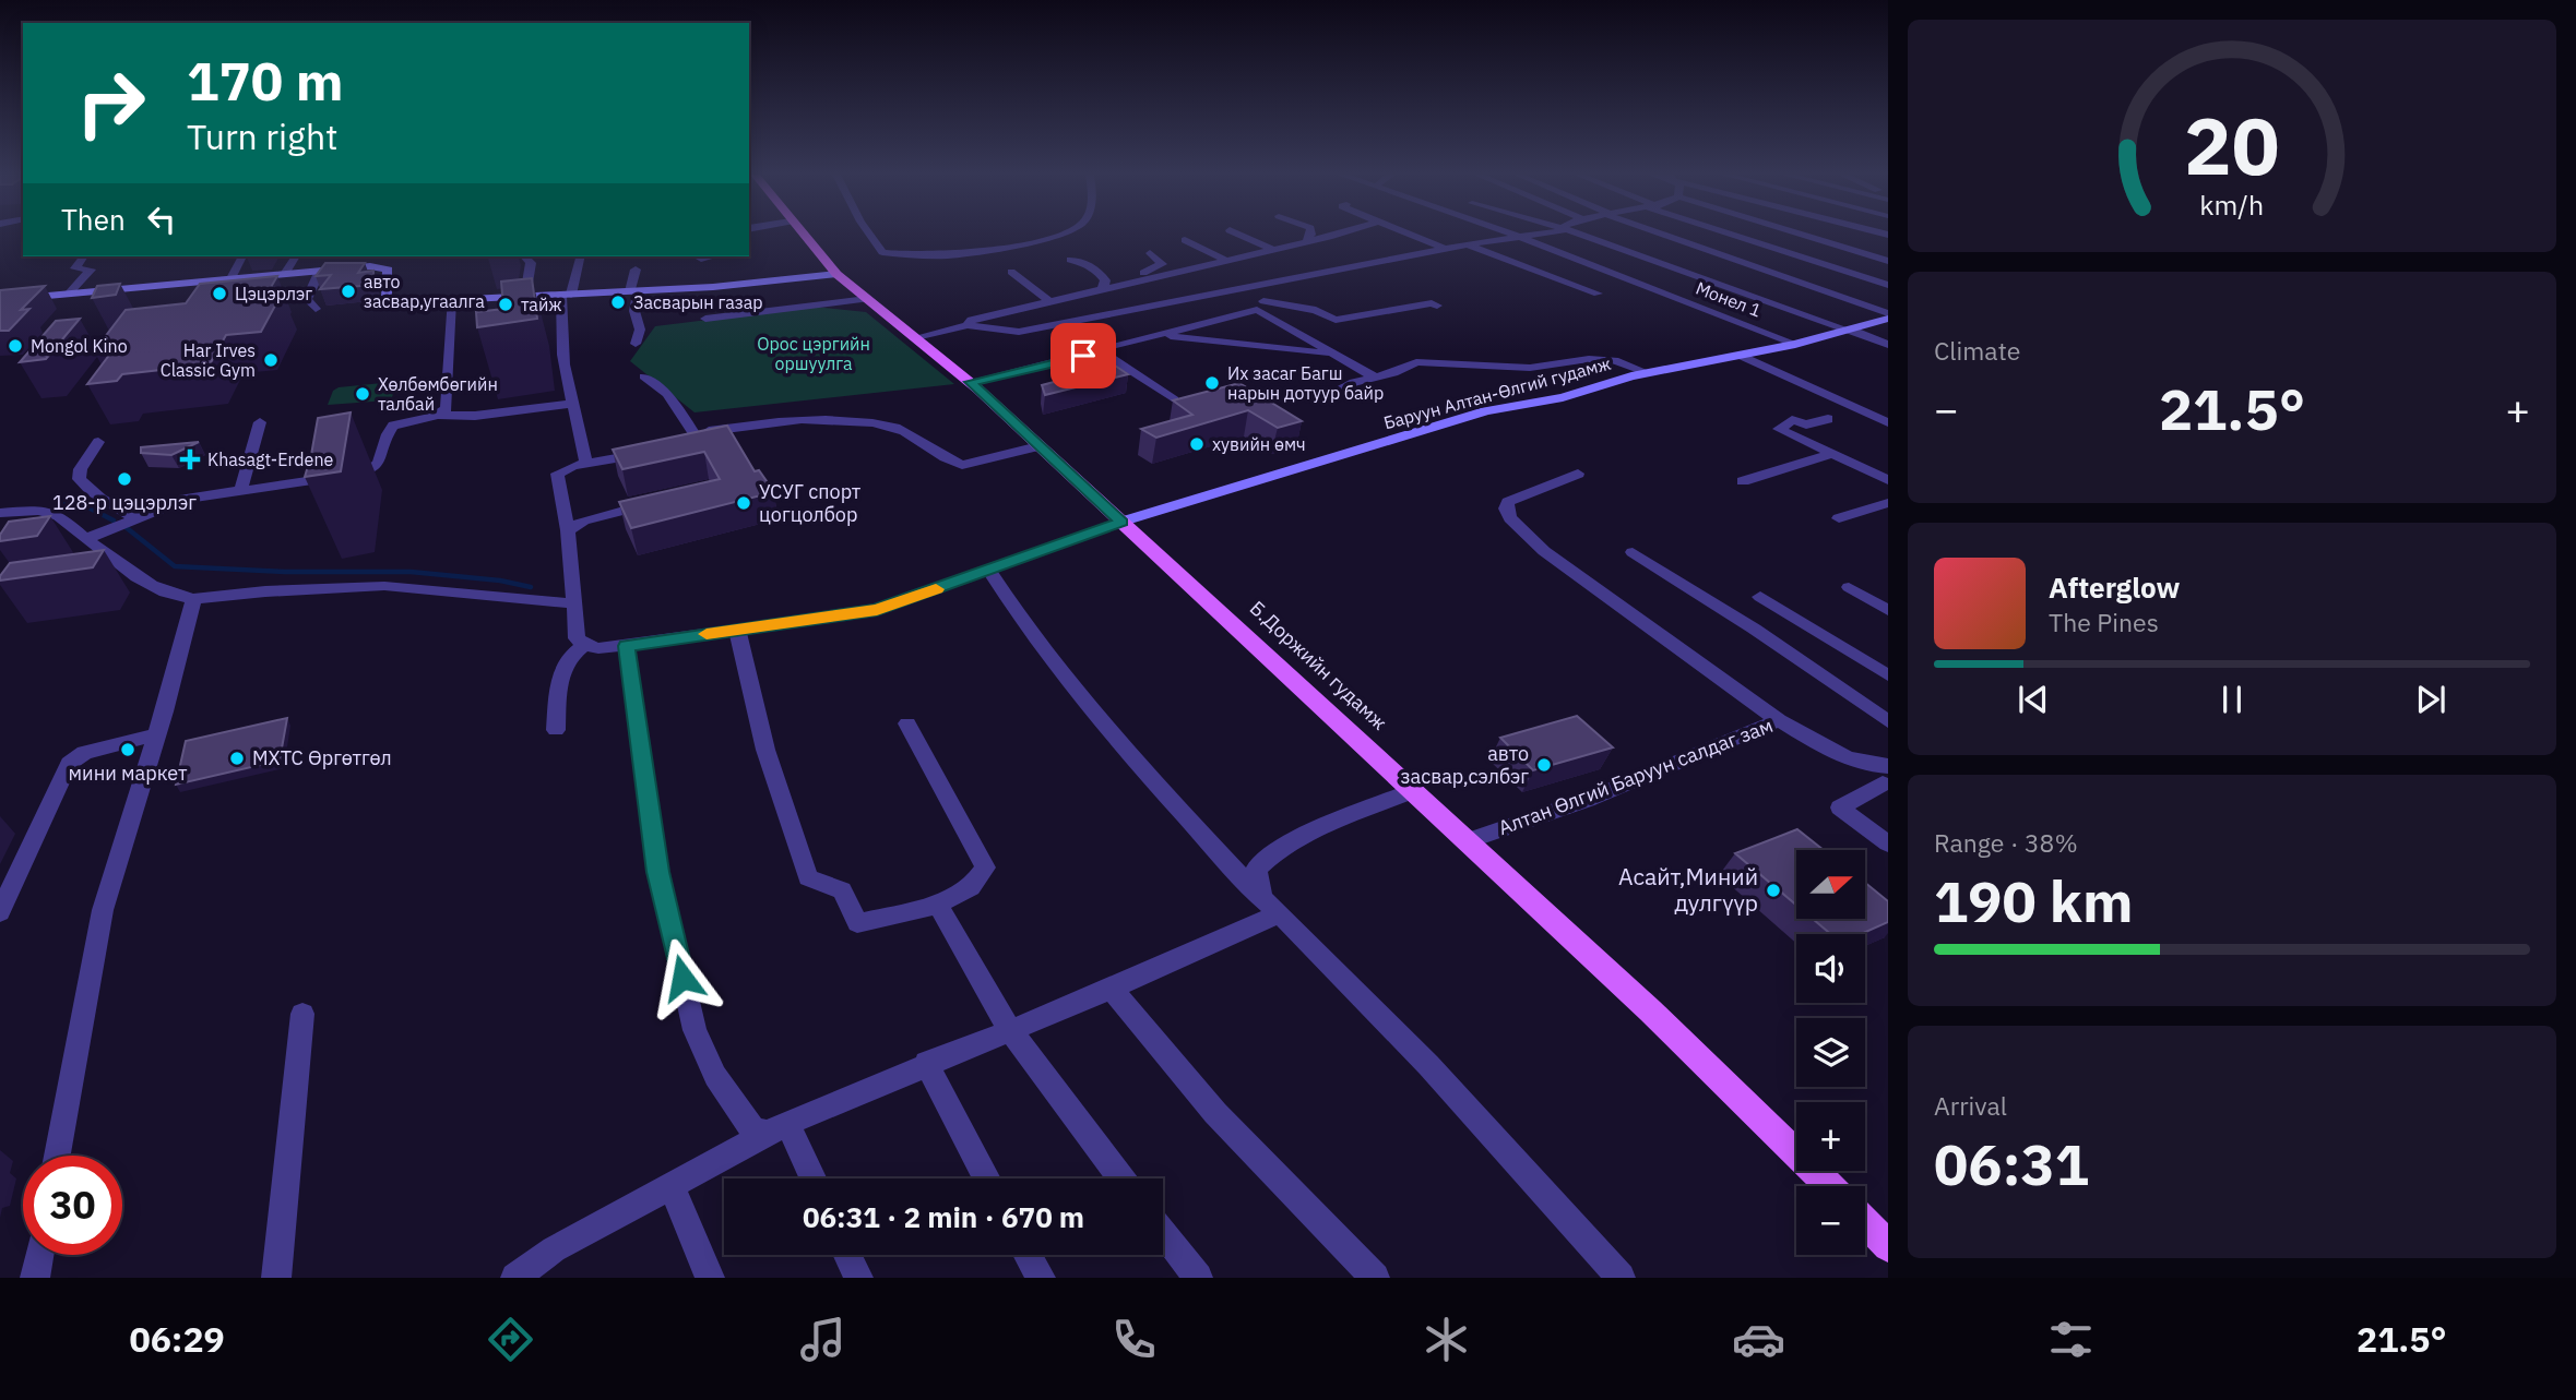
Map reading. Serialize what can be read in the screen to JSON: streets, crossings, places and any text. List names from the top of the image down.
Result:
{
  "streets": {
    "main road": ["Б.Доржийн гудамж"],
    "street": ["Монел 1", "Баруун Алтан-Өлгий гудамж", "Алтан Өлгий Баруун салдаг зам"]
  },
  "crossings": [
    ["Монел 1", "Баруун Алтан-Өлгий гудамж"],
    ["Баруун Алтан-Өлгий гудамж", "Б.Доржийн гудамж"],
    ["Б.Доржийн гудамж", "Алтан Өлгий Баруун салдаг зам"]
  ],
  "parks": ["Орос цэргийн оршуулга"],
  "places": {
    "other": [
      "авто засвар,угаалга",
      "Цэцэрлэг",
      "Засварын газар",
      "тайж",
      "Mongol Kino",
      "Har Irves Classic Gym",
      "Их засаг Багш нарын дотуур байр",
      "Хөлбөмбөгийн талбай",
      "хувийн өмч",
      "128-р цэцэрлэг",
      "УСУГ спорт цогцолбор",
      "мини маркет",
      "МХТС Өргөтгөл",
      "авто засвар,сэлбэг",
      "Асайт,Миний дулгүүр"
    ],
    "health": ["Khasagt-Erdene"]
  },
  "north": "right",
  "page": {
    "turn": ["170 m", "Turn right"],
    "then": "Then",
    "tile": [
      "Climate",
      ["Range · 38%", "190 km"],
      ["Arrival", "06:31"]
    ],
    "heat": ["−", "21.5°", "+"],
    "song": ["Afterglow", "The Pines"],
    "map_buttons": ["+", "−"],
    "limit": "30",
    "trip": "06:31 · 2 min · 670 m",
    "tabs": ["06:29", "21.5°"],
    "gauge": ["20", "km/h"]
  }
}
